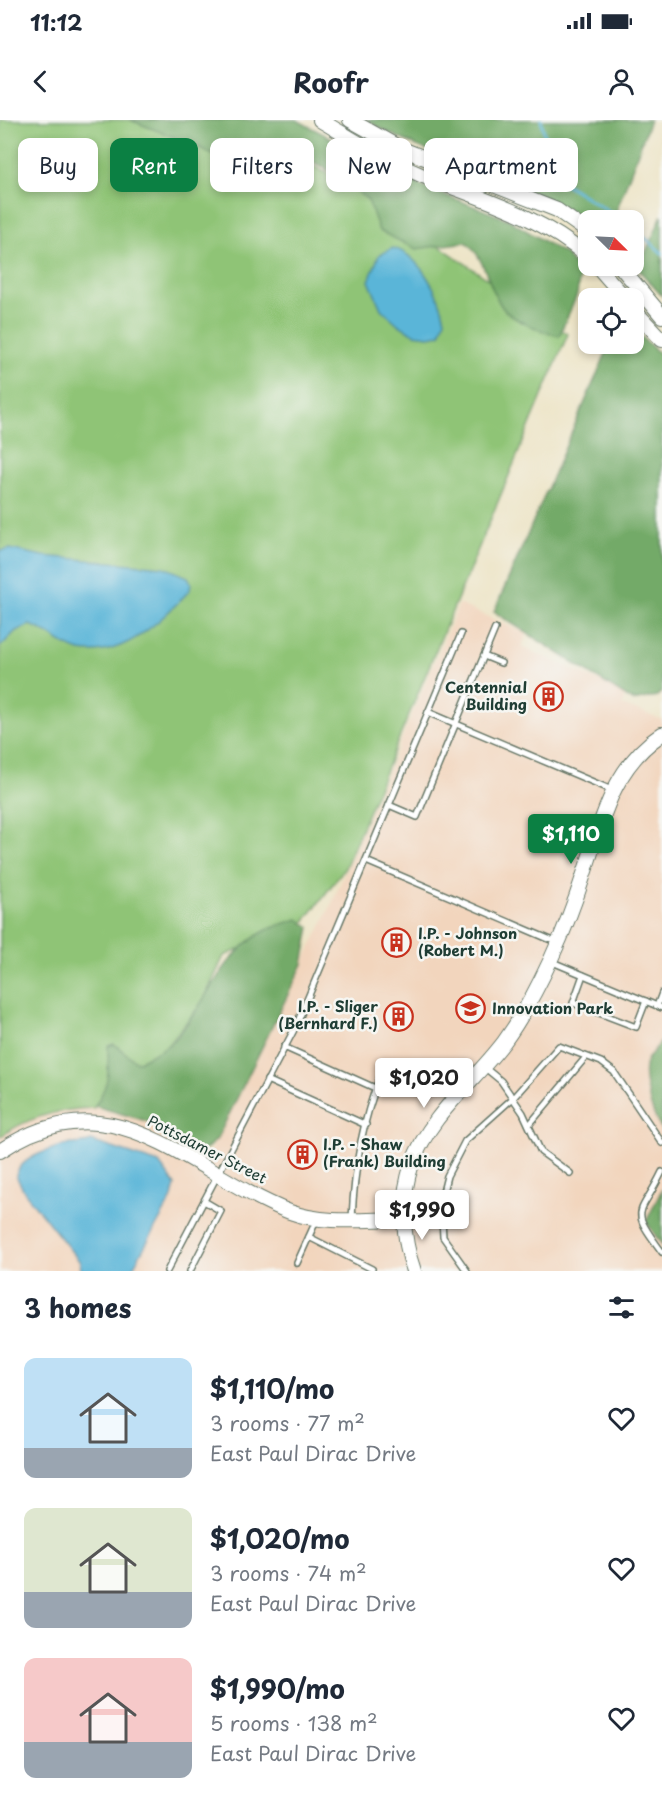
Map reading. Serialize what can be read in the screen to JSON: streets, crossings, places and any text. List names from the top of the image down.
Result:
{
  "streets": {
    "street": ["Pottsdamer Street"]
  },
  "places": {
    "building": [
      "Centennial Building",
      "I.P. - Johnson (Robert M.)",
      "I.P. - Sliger (Bernhard F.)",
      "I.P. - Shaw (Frank) Building"
    ],
    "school or university": ["Innovation Park"]
  },
  "north": "bottom right",
  "page": {
    "status": "11:12",
    "header": "Roofr",
    "chip": [
      "Buy",
      "Rent",
      "Filters",
      "New",
      "Apartment"
    ],
    "price": ["$1,110", "$1,020", "$1,990"],
    "heading": "3 homes",
    "list": [
      {
        "name": "$1,110/mo",
        "note": "3 rooms · 77 m² · East Paul Dirac Drive"
      },
      {
        "name": "$1,020/mo",
        "note": "3 rooms · 74 m² · East Paul Dirac Drive"
      },
      {
        "name": "$1,990/mo",
        "note": "5 rooms · 138 m² · East Paul Dirac Drive"
      }
    ]
  }
}
